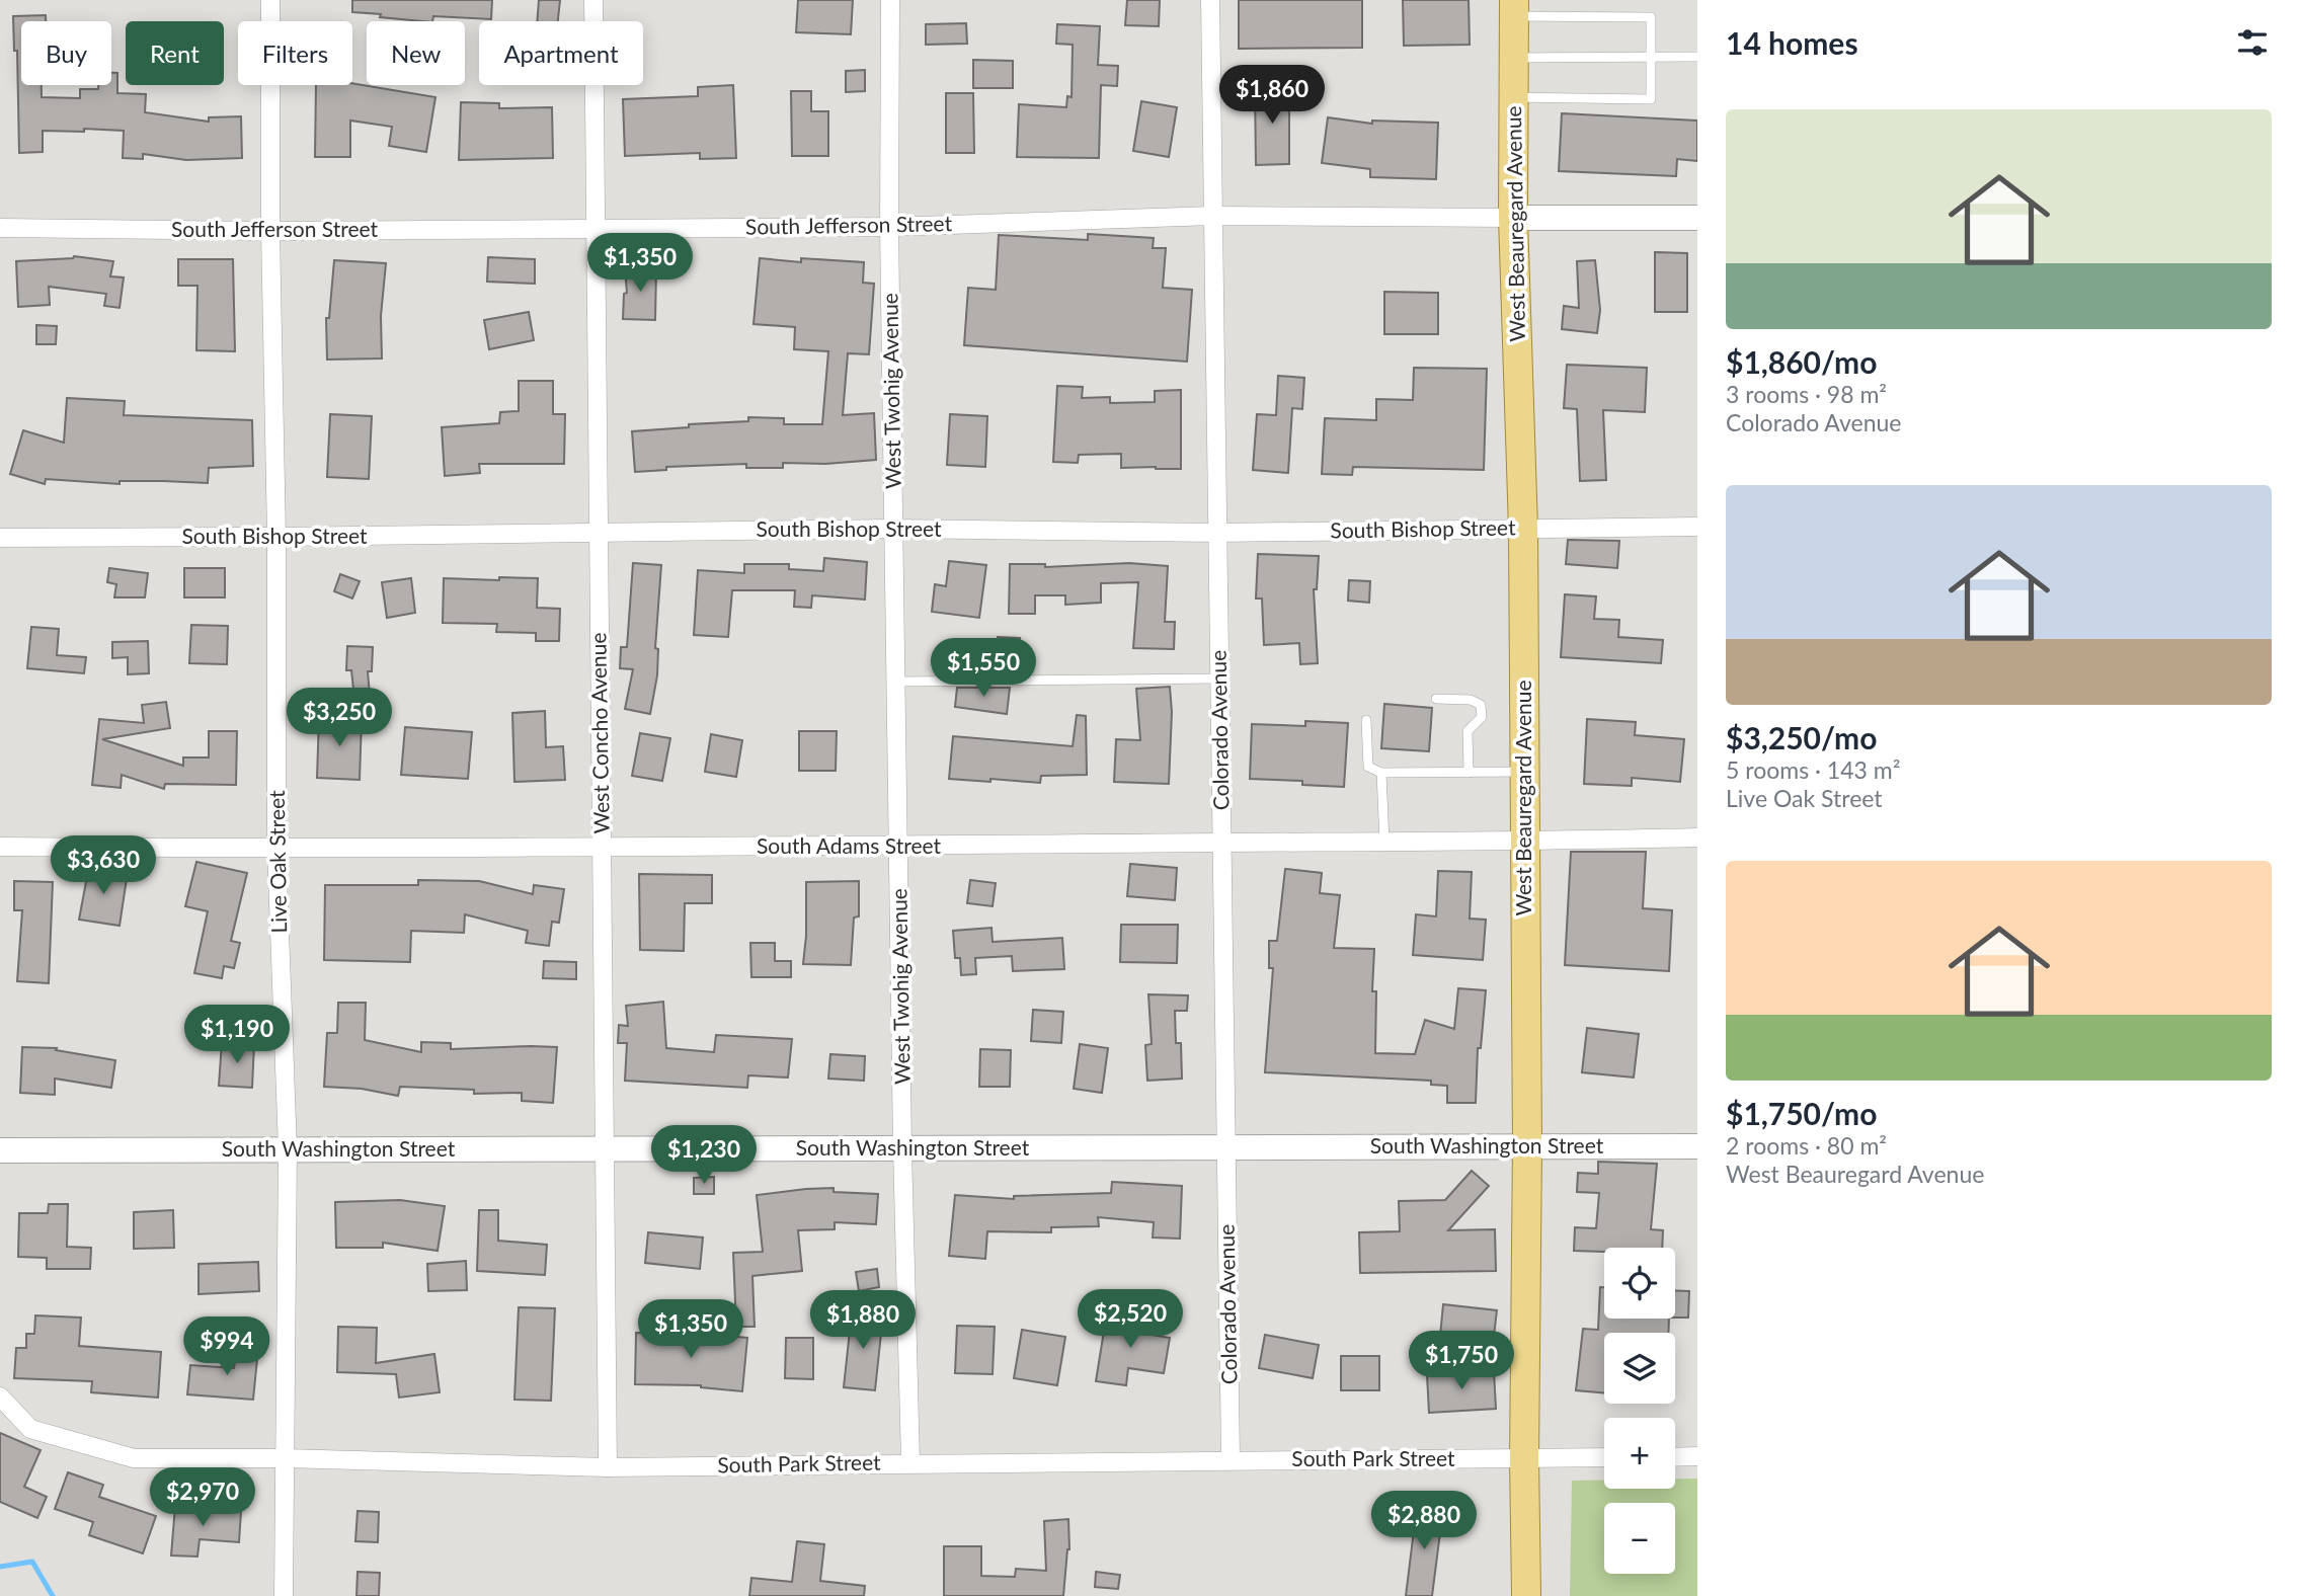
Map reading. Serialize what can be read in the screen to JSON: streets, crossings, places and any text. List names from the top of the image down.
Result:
{
  "streets": {
    "main road": ["West Beauregard Avenue"],
    "street": [
      "South Jefferson Street",
      "West Twohig Avenue",
      "South Bishop Street",
      "Colorado Avenue",
      "West Concho Avenue",
      "South Adams Street",
      "Live Oak Street",
      "South Washington Street",
      "South Park Street"
    ]
  },
  "crossings": [
    ["West Beauregard Avenue", "South Jefferson Street"],
    ["West Beauregard Avenue", "South Bishop Street"],
    ["West Beauregard Avenue", "South Adams Street"],
    ["West Beauregard Avenue", "South Washington Street"],
    ["West Beauregard Avenue", "South Park Street"],
    ["South Jefferson Street", "West Twohig Avenue"],
    ["South Jefferson Street", "Colorado Avenue"],
    ["South Jefferson Street", "West Concho Avenue"],
    ["South Jefferson Street", "Live Oak Street"],
    ["West Twohig Avenue", "South Bishop Street"],
    ["West Twohig Avenue", "South Adams Street"],
    ["West Twohig Avenue", "South Washington Street"],
    ["West Twohig Avenue", "South Park Street"],
    ["South Bishop Street", "Colorado Avenue"],
    ["South Bishop Street", "West Concho Avenue"],
    ["South Bishop Street", "Live Oak Street"],
    ["Colorado Avenue", "South Adams Street"],
    ["Colorado Avenue", "South Washington Street"],
    ["Colorado Avenue", "South Park Street"],
    ["West Concho Avenue", "South Adams Street"],
    ["West Concho Avenue", "South Washington Street"],
    ["West Concho Avenue", "South Park Street"],
    ["South Adams Street", "Live Oak Street"],
    ["Live Oak Street", "South Washington Street"],
    ["Live Oak Street", "South Park Street"]
  ],
  "page": {
    "heading": "14 homes",
    "chip": [
      "Buy",
      "Rent",
      "Filters",
      "New",
      "Apartment"
    ],
    "price": [
      "$1,860",
      "$1,350",
      "$1,550",
      "$3,250",
      "$3,630",
      "$1,190",
      "$1,230",
      "$2,520",
      "$1,880",
      "$1,350",
      "$994",
      "$1,750",
      "$2,970",
      "$2,880"
    ],
    "list": [
      {
        "name": "$1,860/mo",
        "note": "3 rooms · 98 m² · Colorado Avenue"
      },
      {
        "name": "$3,250/mo",
        "note": "5 rooms · 143 m² · Live Oak Street"
      },
      {
        "name": "$1,750/mo",
        "note": "2 rooms · 80 m² · West Beauregard Avenue"
      }
    ],
    "map_buttons": ["+", "−"]
  }
}
